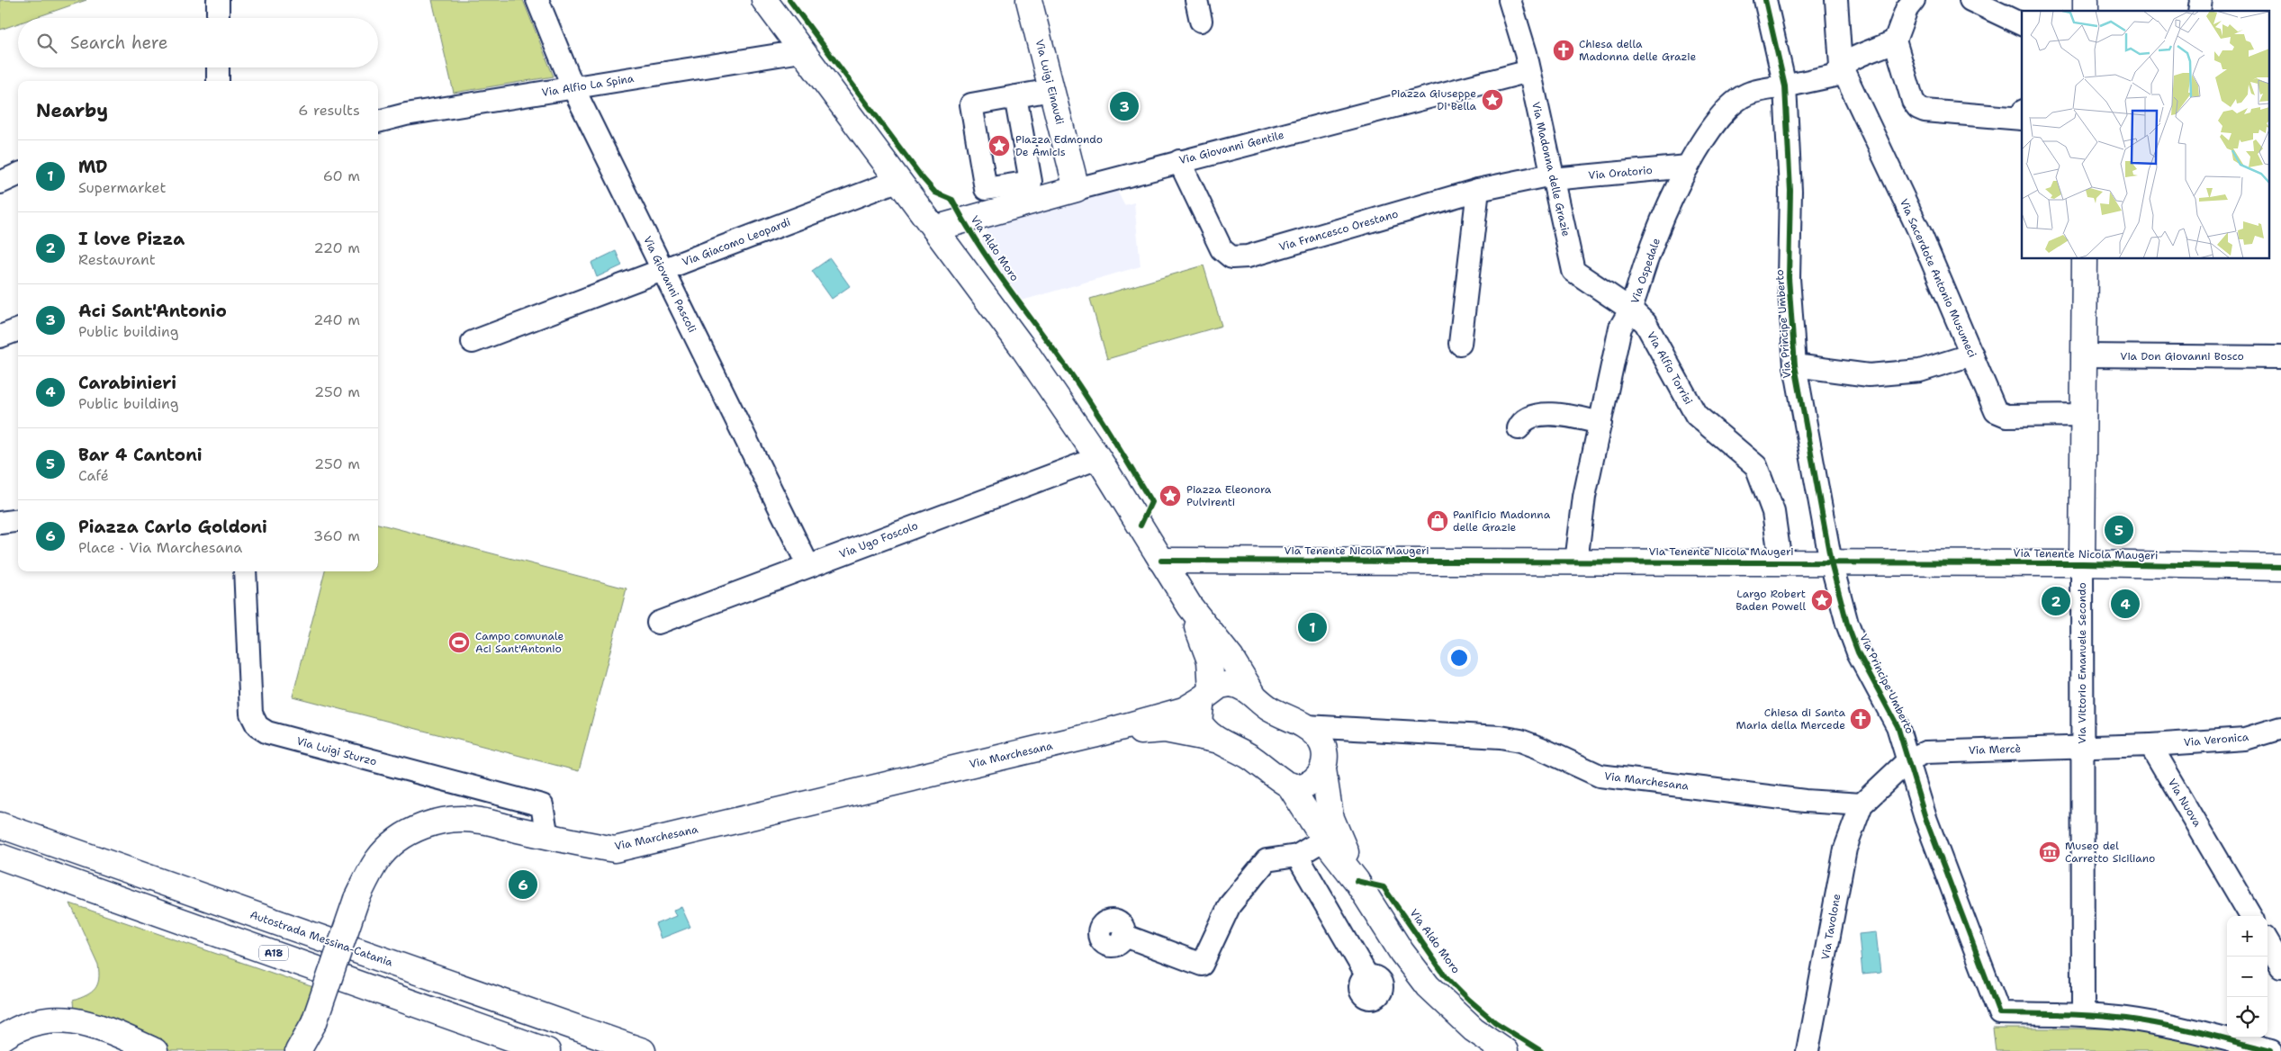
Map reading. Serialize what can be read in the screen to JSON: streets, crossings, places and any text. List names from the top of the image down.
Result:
{
  "streets": {
    "main road": [
      "Via Luigi Einaudi",
      "Via Giovanni Gentile",
      "Via Tenente Nicola Maugeri",
      "Via Vittorio Emanuele Secondo",
      "Via Marchesana",
      "Autostrada Messina-Catania",
      "A18"
    ],
    "street": [
      "Via Alfio La Spina",
      "Via Madonna delle Grazie",
      "Via Oratorio",
      "Via Francesco Orestano",
      "Via Giacomo Leopardi",
      "Via Ospedale",
      "Via Sacerdote Antonio Musumeci",
      "Via Giovanni Pascoli",
      "Via Principe Umberto",
      "Via Don Giovanni Bosco",
      "Via Alfio Torrisi",
      "Via Ugo Foscolo",
      "Via Veronica",
      "Via Mercè",
      "Via Luigi Sturzo",
      "Via Nuova",
      "Via Tavolone"
    ],
    "cycle path": ["Via Aldo Moro"]
  },
  "crossings": [
    ["Via Luigi Einaudi", "Via Giovanni Gentile"],
    ["Via Alfio La Spina", "Via Giovanni Pascoli"],
    ["Via Giovanni Gentile", "Via Madonna delle Grazie"],
    ["Via Giovanni Gentile", "Via Francesco Orestano"],
    ["Via Madonna delle Grazie", "Via Oratorio"],
    ["Via Madonna delle Grazie", "Via Francesco Orestano"],
    ["Via Madonna delle Grazie", "Via Ospedale"],
    ["Via Madonna delle Grazie", "Via Alfio Torrisi"],
    ["Via Oratorio", "Via Francesco Orestano"],
    ["Via Oratorio", "Via Ospedale"],
    ["Via Giacomo Leopardi", "Via Giovanni Pascoli"],
    ["Via Ospedale", "Via Sacerdote Antonio Musumeci"],
    ["Via Ospedale", "Via Principe Umberto"],
    ["Via Ospedale", "Via Alfio Torrisi"],
    ["Via Ospedale", "Via Tenente Nicola Maugeri"],
    ["Via Sacerdote Antonio Musumeci", "Via Vittorio Emanuele Secondo"],
    ["Via Giovanni Pascoli", "Via Ugo Foscolo"],
    ["Via Principe Umberto", "Via Tenente Nicola Maugeri"],
    ["Via Principe Umberto", "Via Vittorio Emanuele Secondo"],
    ["Via Principe Umberto", "Via Mercè"],
    ["Via Don Giovanni Bosco", "Via Vittorio Emanuele Secondo"],
    ["Via Alfio Torrisi", "Via Tenente Nicola Maugeri"],
    ["Via Tenente Nicola Maugeri", "Via Vittorio Emanuele Secondo"],
    ["Via Vittorio Emanuele Secondo", "Via Mercè"],
    ["Via Veronica", "Via Nuova"],
    ["Via Luigi Sturzo", "Via Marchesana"],
    ["Via Marchesana", "Via Tavolone"]
  ],
  "places": {
    "church": ["Chiesa della Madonna delle Grazie", "Chiesa di Santa Maria della Mercede"],
    "place": [
      "Piazza Giuseppe Di Bella",
      "Piazza Edmondo De Amicis",
      "Piazza Eleonora Pulvirenti",
      "Largo Robert Baden Powell"
    ],
    "shop": ["Panificio Madonna delle Grazie"],
    "sports": ["Campo comunale Aci Sant'Antonio"],
    "museum": ["Museo del Carretto Siciliano"]
  },
  "page": {
    "search": "Search here",
    "heading": ["Nearby", "6 results"],
    "pins": [
      "3",
      "5",
      "2",
      "4",
      "1",
      "6"
    ],
    "list": [
      {
        "mark": "1",
        "name": "MD",
        "note": "Supermarket",
        "value": "60 m"
      },
      {
        "mark": "2",
        "name": "I love Pizza",
        "note": "Restaurant",
        "value": "220 m"
      },
      {
        "mark": "3",
        "name": "Aci Sant'Antonio",
        "note": "Public building",
        "value": "240 m"
      },
      {
        "mark": "4",
        "name": "Carabinieri",
        "note": "Public building",
        "value": "250 m"
      },
      {
        "mark": "5",
        "name": "Bar 4 Cantoni",
        "note": "Café",
        "value": "250 m"
      },
      {
        "mark": "6",
        "name": "Piazza Carlo Goldoni",
        "note": "Place · Via Marchesana",
        "value": "360 m"
      }
    ],
    "map_buttons": ["+", "−"]
  }
}
